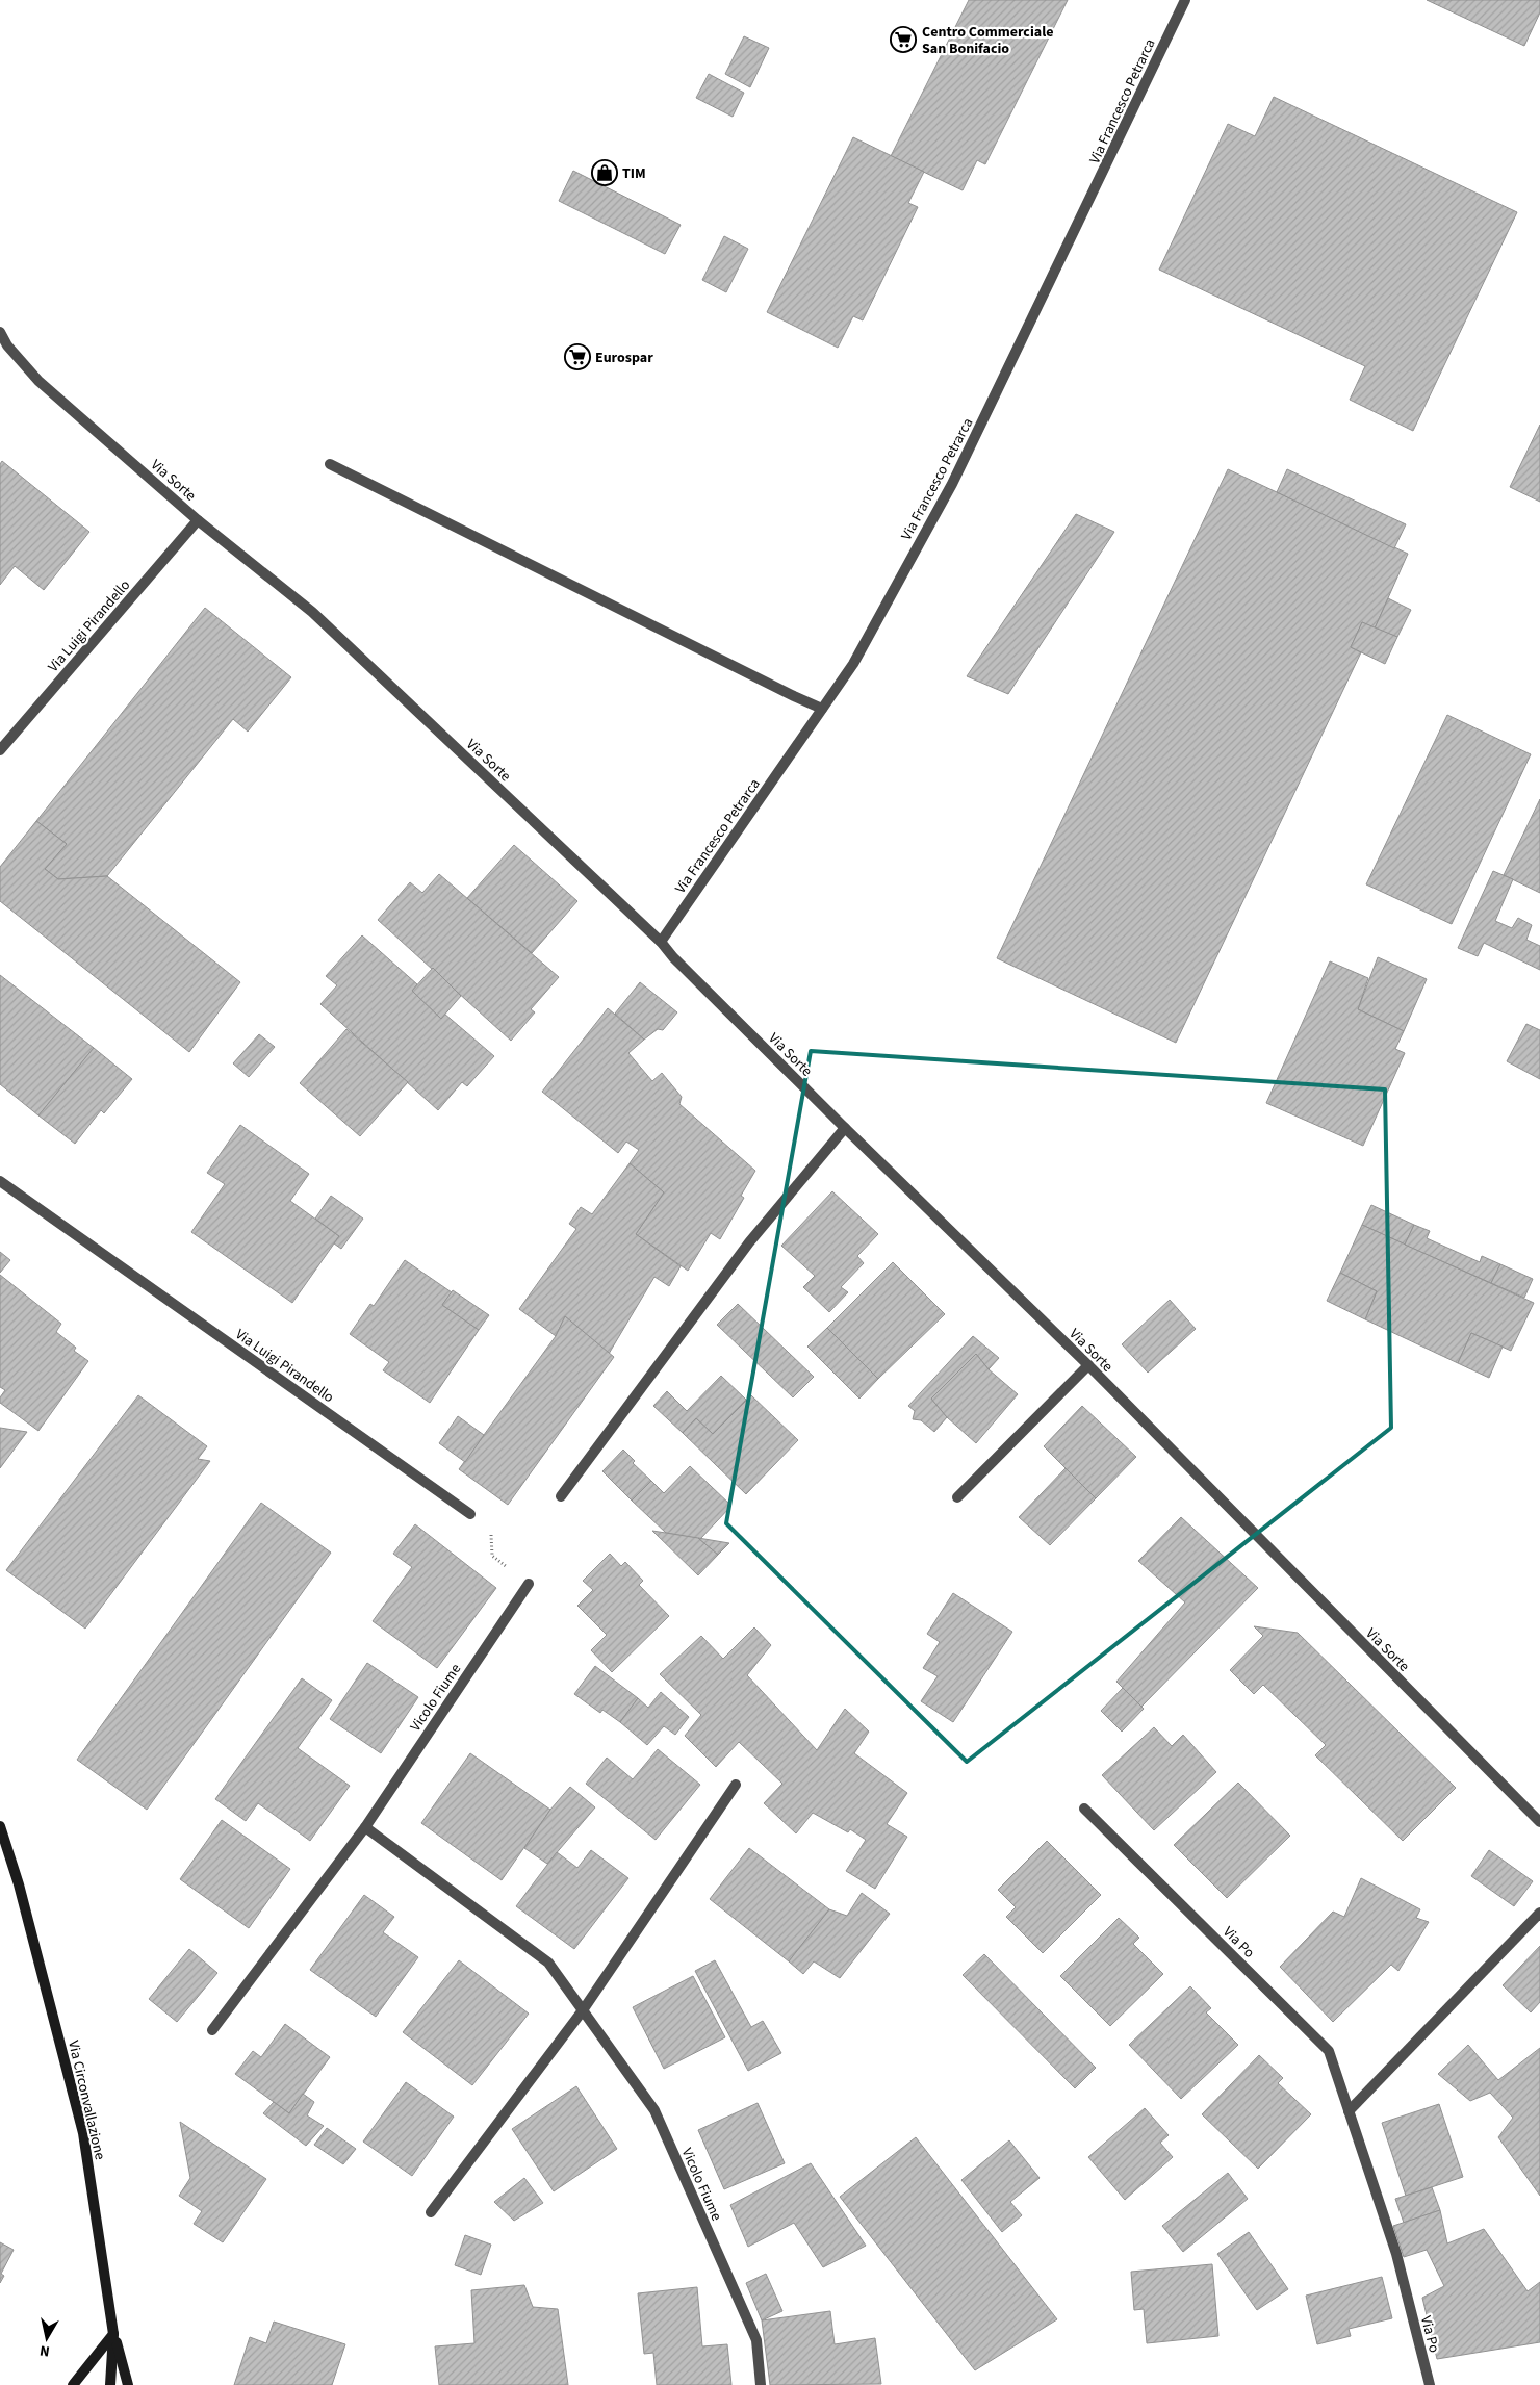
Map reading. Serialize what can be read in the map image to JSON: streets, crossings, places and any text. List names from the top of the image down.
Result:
{
  "streets": {
    "main road": ["Via Circonvallazione"],
    "street": [
      "Via Francesco Petrarca",
      "Via Sorte",
      "Via Luigi Pirandello",
      "Vicolo Fiume",
      "Via Po"
    ]
  },
  "crossings": [
    ["Via Francesco Petrarca", "Via Sorte"],
    ["Via Sorte", "Via Luigi Pirandello"]
  ],
  "places": {
    "supermarket": ["Centro Commerciale San Bonifacio", "Eurospar"],
    "shop": ["TIM"]
  },
  "north": "bottom"
}
